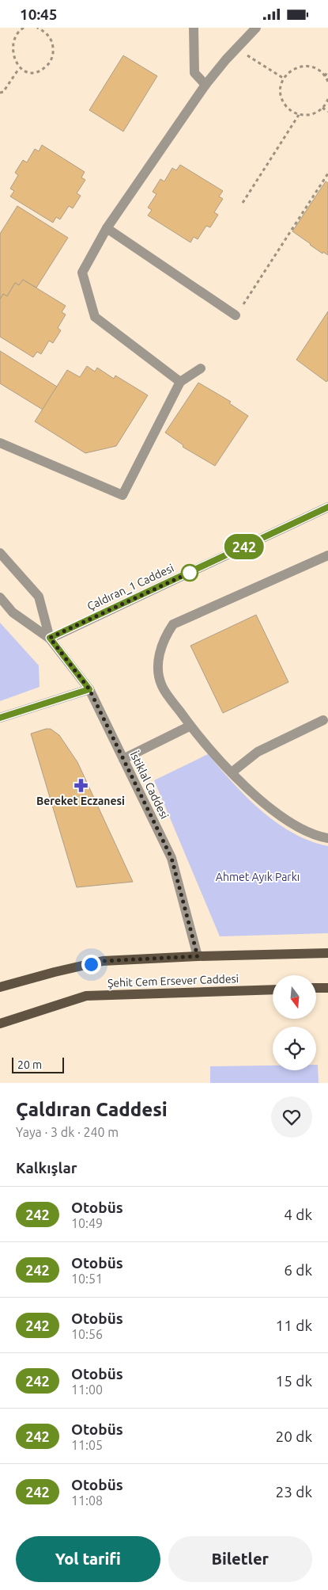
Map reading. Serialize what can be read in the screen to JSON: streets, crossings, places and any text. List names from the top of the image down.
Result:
{
  "streets": {
    "main road": ["Şehit Cem Ersever Caddesi"],
    "street": ["Çaldıran_1 Caddesi", "İstiklal Caddesi"]
  },
  "crossings": [
    ["Çaldıran_1 Caddesi", "İstiklal Caddesi"],
    ["İstiklal Caddesi", "Şehit Cem Ersever Caddesi"]
  ],
  "parks": ["Ahmet Ayık Parkı"],
  "places": {
    "pharmacy": ["Bereket Eczanesi"]
  },
  "lines": ["bus line 242"],
  "scale_bar": "20 m",
  "north": "bottom",
  "page": {
    "status": "10:45",
    "on_map": "242",
    "scale": "20 m",
    "heading": [
      ["Çaldıran Caddesi", "Yaya · 3 dk · 240 m"],
      "Kalkışlar"
    ],
    "list": [
      {
        "mark": "242",
        "name": "Otobüs",
        "note": "10:49",
        "value": "4 dk"
      },
      {
        "mark": "242",
        "name": "Otobüs",
        "note": "10:51",
        "value": "6 dk"
      },
      {
        "mark": "242",
        "name": "Otobüs",
        "note": "10:56",
        "value": "11 dk"
      },
      {
        "mark": "242",
        "name": "Otobüs",
        "note": "11:00",
        "value": "15 dk"
      },
      {
        "mark": "242",
        "name": "Otobüs",
        "note": "11:05",
        "value": "20 dk"
      },
      {
        "mark": "242",
        "name": "Otobüs",
        "note": "11:08",
        "value": "23 dk"
      }
    ],
    "buttons": ["Yol tarifi", "Biletler"]
  }
}
